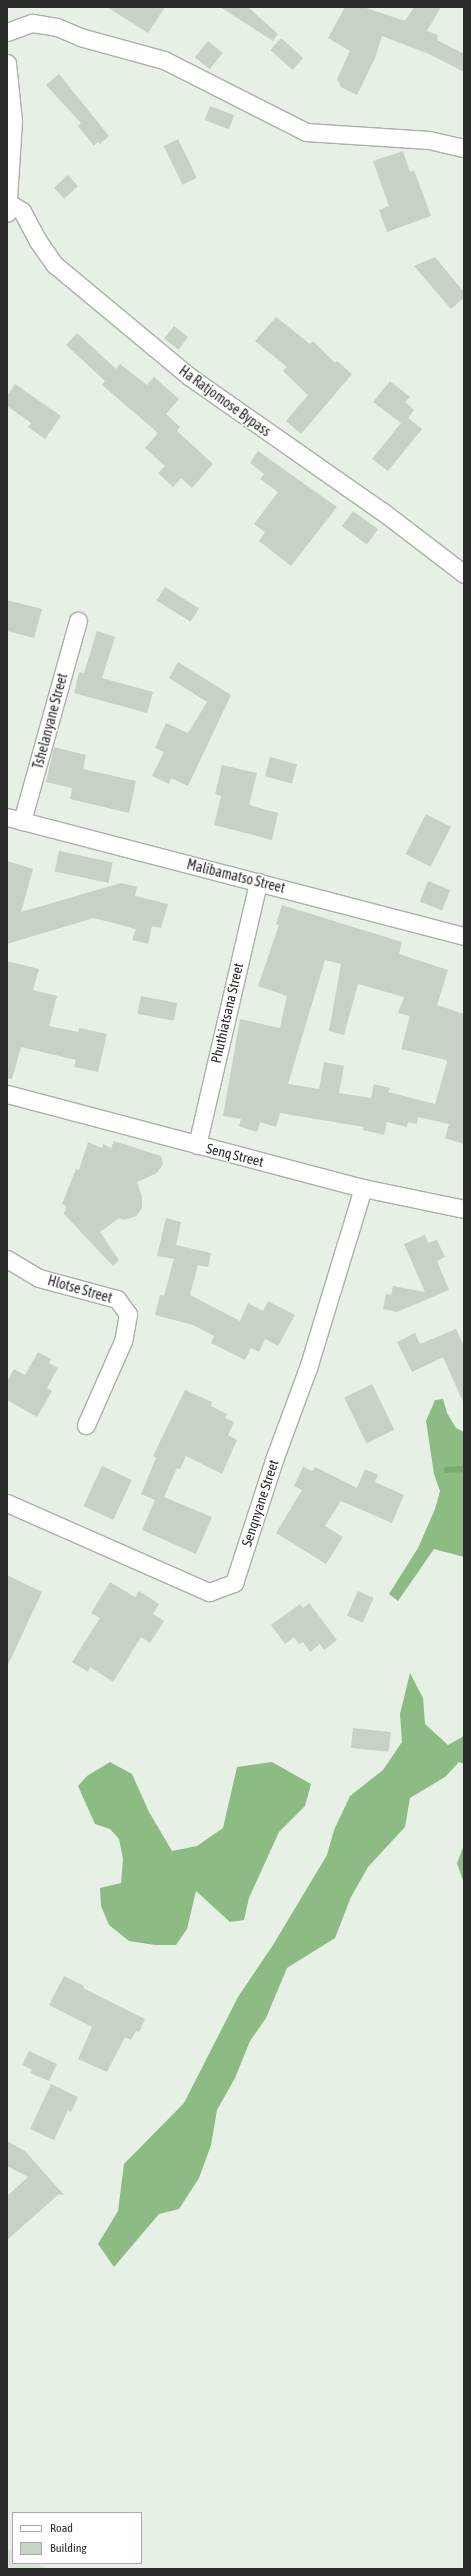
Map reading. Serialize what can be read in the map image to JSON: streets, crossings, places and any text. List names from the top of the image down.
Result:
{
  "streets": {
    "street": [
      "Ha Ratjomose Bypass",
      "Tshelanyane Street",
      "Malibamatso Street",
      "Phuthiatsana Street",
      "Senq Street",
      "Hlotse Street",
      "Senqnyane Street"
    ]
  },
  "crossings": [
    ["Tshelanyane Street", "Malibamatso Street"],
    ["Malibamatso Street", "Phuthiatsana Street"],
    ["Phuthiatsana Street", "Senq Street"],
    ["Senq Street", "Senqnyane Street"]
  ],
  "legend": ["Road", "Building"]
}
